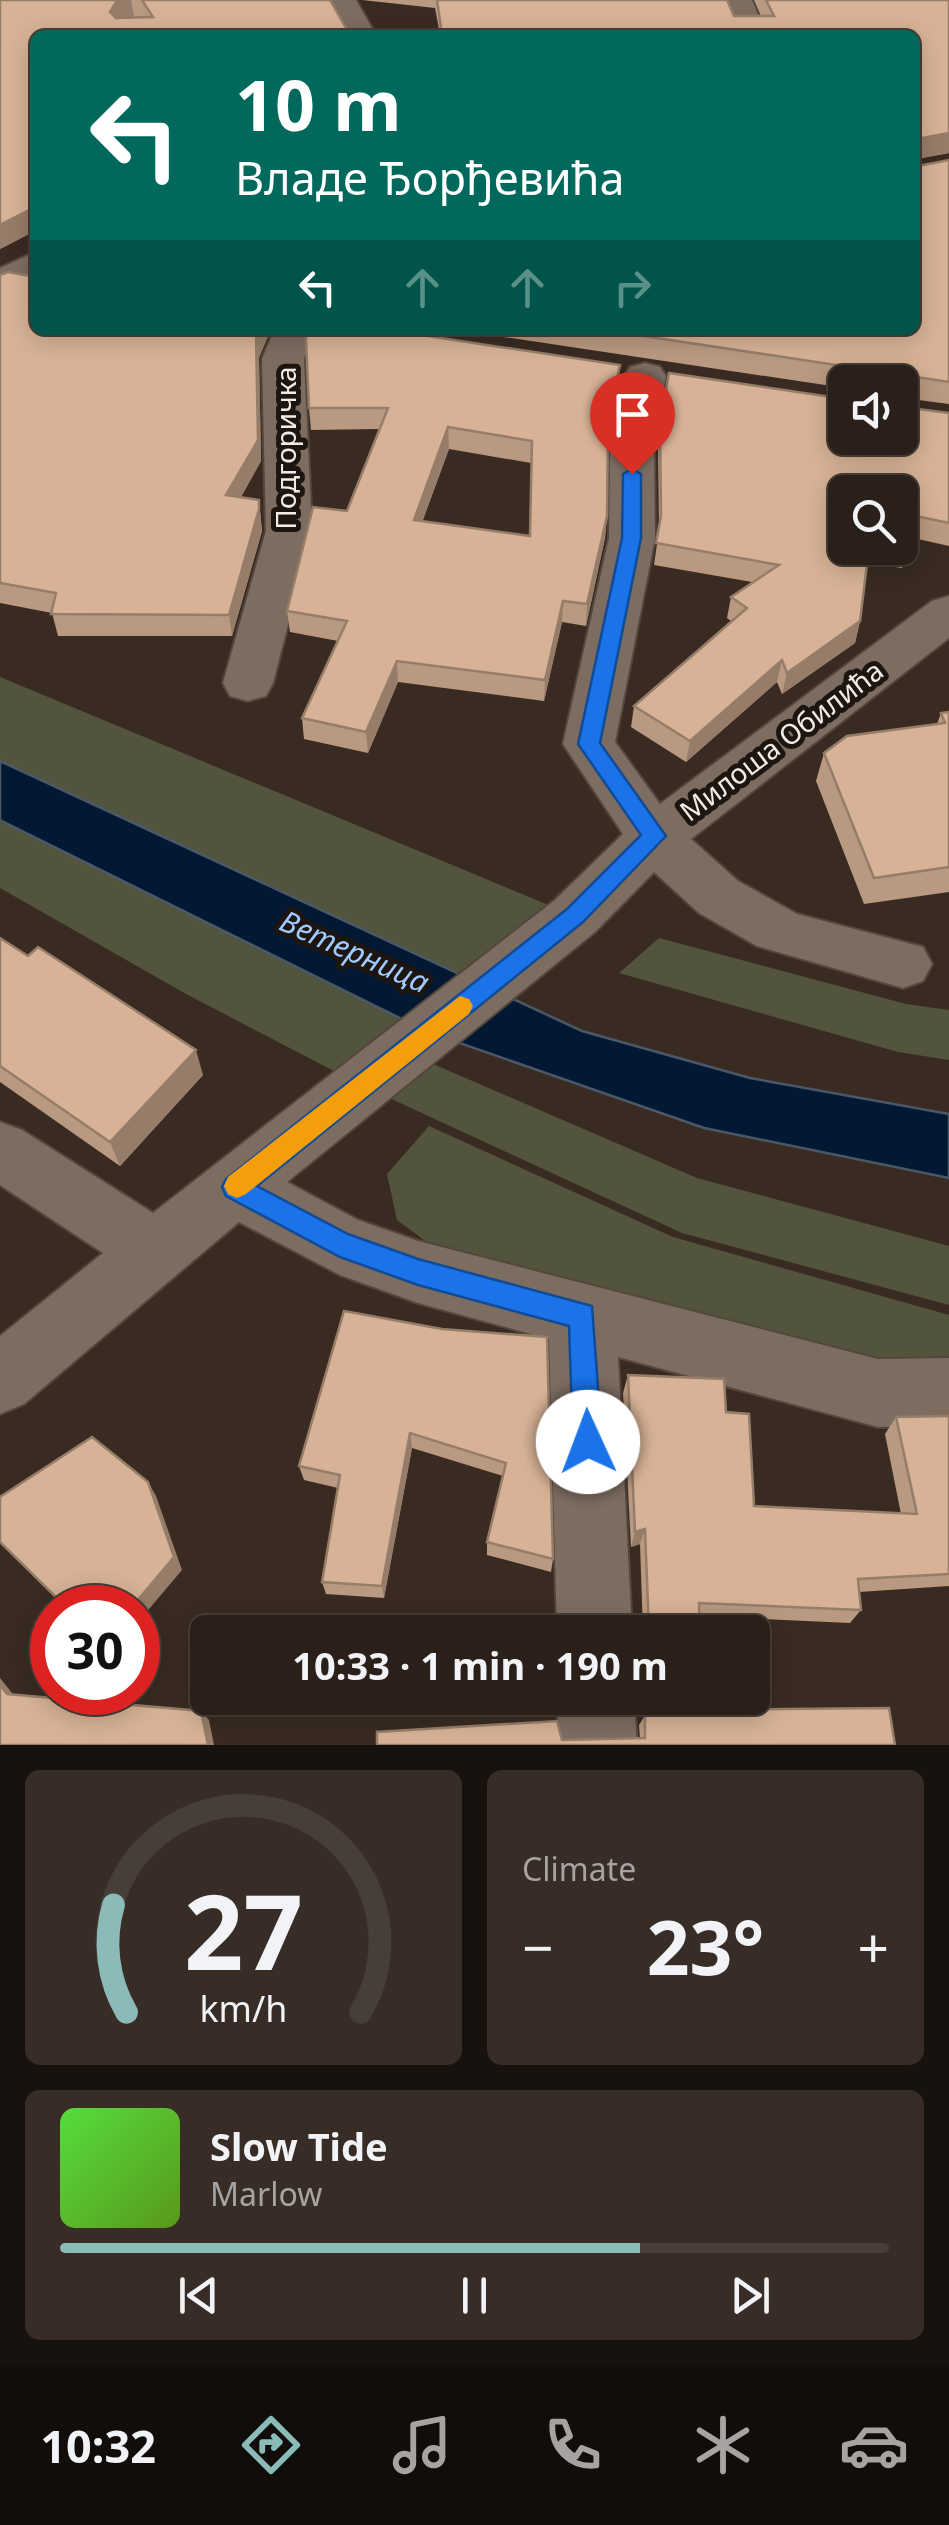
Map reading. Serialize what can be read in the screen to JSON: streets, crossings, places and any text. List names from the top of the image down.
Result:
{
  "streets": {
    "street": ["Подгоричка", "Милоша Обилића"]
  },
  "water": ["Ветерница"],
  "page": {
    "turn": ["10 m", "Владе Ђорђевића"],
    "limit": "30",
    "trip": "10:33 · 1 min · 190 m",
    "tile": "Climate",
    "heat": ["−", "23°", "+"],
    "song": ["Slow Tide", "Marlow"],
    "tabs": "10:32",
    "gauge": ["27", "km/h"]
  }
}
